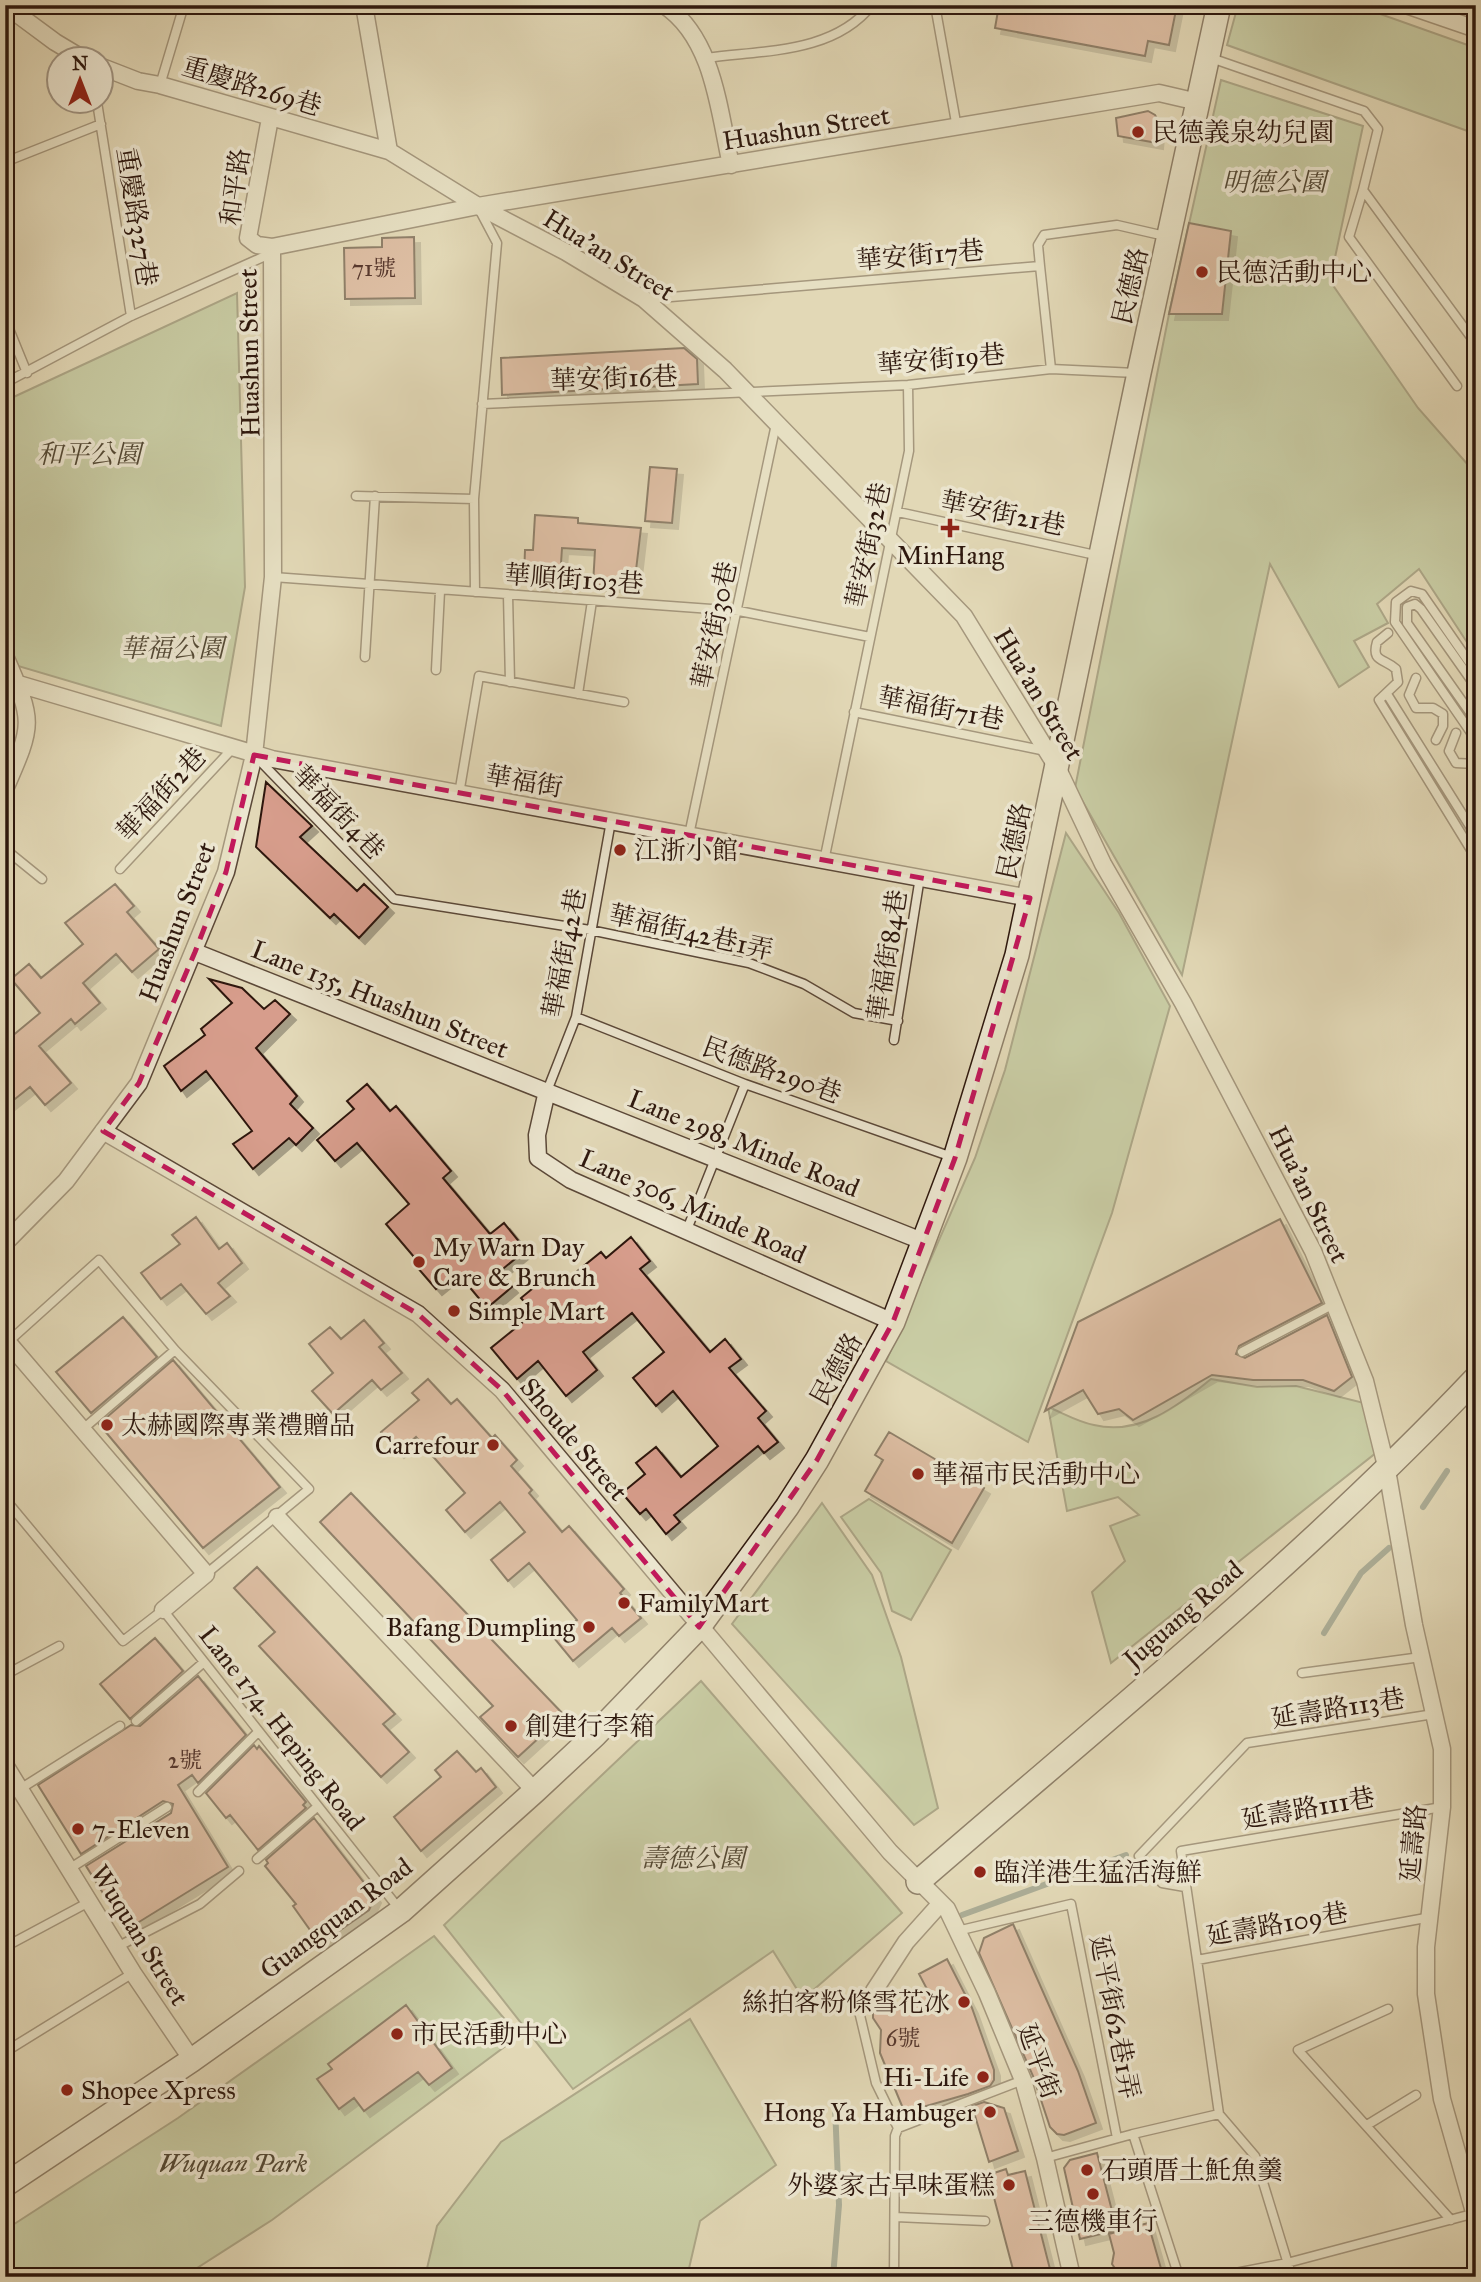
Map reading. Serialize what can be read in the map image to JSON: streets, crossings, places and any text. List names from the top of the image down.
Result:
{
  "streets": {
    "street": [
      "重慶路269巷",
      "Huashun Street",
      "和平路",
      "Hua'an Street",
      "民德路",
      "華福街",
      "Lane 135, Huashun Street",
      "Lane 298, Minde Road",
      "Lane 306, Minde Road",
      "Shoude Street",
      "Juguang Road",
      "延壽路",
      "Guangquan Road",
      "Wuquan Street",
      "延平街"
    ],
    "lane": [
      "重慶路327巷",
      "華安街17巷",
      "華安街19巷",
      "華安街16巷",
      "華安街21巷",
      "華安街32巷",
      "華順街103巷",
      "華安街30巷",
      "華福街71巷",
      "華福街2巷",
      "華福街4巷",
      "華福街42巷1弄",
      "華福街42巷",
      "華福街84巷",
      "民德路290巷",
      "延壽路113巷",
      "Lane 174. Heping Road",
      "延壽路111巷",
      "延壽路109巷",
      "延平街62巷1弄"
    ]
  },
  "crossings": [
    ["重慶路269巷", "和平路"],
    ["重慶路269巷", "Hua'an Street"],
    ["Huashun Street", "和平路"],
    ["Huashun Street", "Hua'an Street"],
    ["Huashun Street", "民德路"],
    ["Huashun Street", "華順街103巷"],
    ["Huashun Street", "華福街"],
    ["Huashun Street", "華福街4巷"],
    ["Huashun Street", "Lane 135, Huashun Street"],
    ["Huashun Street", "Shoude Street"],
    ["Hua'an Street", "華安街17巷"],
    ["Hua'an Street", "民德路"],
    ["Hua'an Street", "華安街19巷"],
    ["Hua'an Street", "華安街16巷"],
    ["Hua'an Street", "華安街32巷"],
    ["Hua'an Street", "華安街30巷"],
    ["Hua'an Street", "華福街71巷"],
    ["Hua'an Street", "Juguang Road"],
    ["Hua'an Street", "延壽路"],
    ["民德路", "華安街19巷"],
    ["民德路", "華安街21巷"],
    ["民德路", "華福街71巷"],
    ["民德路", "華福街"],
    ["民德路", "民德路290巷"],
    ["民德路", "Lane 298, Minde Road"],
    ["民德路", "Lane 306, Minde Road"],
    ["民德路", "Shoude Street"],
    ["民德路", "Guangquan Road"],
    ["華安街19巷", "華安街16巷"],
    ["華安街19巷", "華安街32巷"],
    ["華安街21巷", "華安街32巷"],
    ["華安街32巷", "華順街103巷"],
    ["華安街32巷", "華福街71巷"],
    ["華順街103巷", "華安街30巷"],
    ["華安街30巷", "華福街"],
    ["華福街71巷", "華福街"],
    ["華福街", "華福街2巷"],
    ["華福街", "華福街4巷"],
    ["華福街", "華福街42巷"],
    ["華福街", "華福街84巷"],
    ["華福街4巷", "華福街42巷1弄"],
    ["華福街42巷1弄", "華福街42巷"],
    ["華福街42巷1弄", "華福街84巷"],
    ["華福街42巷", "Lane 135, Huashun Street"],
    ["華福街42巷", "民德路290巷"],
    ["華福街42巷", "Lane 298, Minde Road"],
    ["華福街42巷", "Lane 306, Minde Road"],
    ["Lane 135, Huashun Street", "Lane 298, Minde Road"],
    ["Lane 135, Huashun Street", "Lane 306, Minde Road"],
    ["Lane 298, Minde Road", "Lane 306, Minde Road"],
    ["Shoude Street", "Juguang Road"],
    ["Shoude Street", "Guangquan Road"],
    ["Shoude Street", "延平街"],
    ["Juguang Road", "延壽路"],
    ["Juguang Road", "延平街"],
    ["延壽路113巷", "延壽路"],
    ["延壽路113巷", "延壽路109巷"],
    ["Lane 174. Heping Road", "Guangquan Road"],
    ["延壽路111巷", "延壽路"],
    ["延壽路111巷", "延壽路109巷"],
    ["延壽路", "延壽路109巷"],
    ["Guangquan Road", "Wuquan Street"],
    ["延平街62巷1弄", "延平街"]
  ],
  "parks": [
    "明德公園",
    "和平公園",
    "華福公園",
    "壽德公園",
    "Wuquan Park"
  ],
  "places": {
    "other": [
      "民德義泉幼兒園",
      "民德活動中心",
      "江浙小館",
      "My Warn Day Care & Brunch",
      "Simple Mart",
      "太赫國際專業禮贈品",
      "Carrefour",
      "華福市民活動中心",
      "FamilyMart",
      "Bafang Dumpling",
      "創建行李箱",
      "7-Eleven",
      "臨洋港生猛活海鮮",
      "絲拍客粉條雪花冰",
      "市民活動中心",
      "Hi-Life",
      "Shopee Xpress",
      "Hong Ya Hambuger",
      "石頭厝土魠魚羹",
      "外婆家古早味蛋糕",
      "三德機車行"
    ],
    "health": ["MinHang"]
  },
  "house_numbers": ["71號", "2號", "6號"],
  "north": "top"
}
